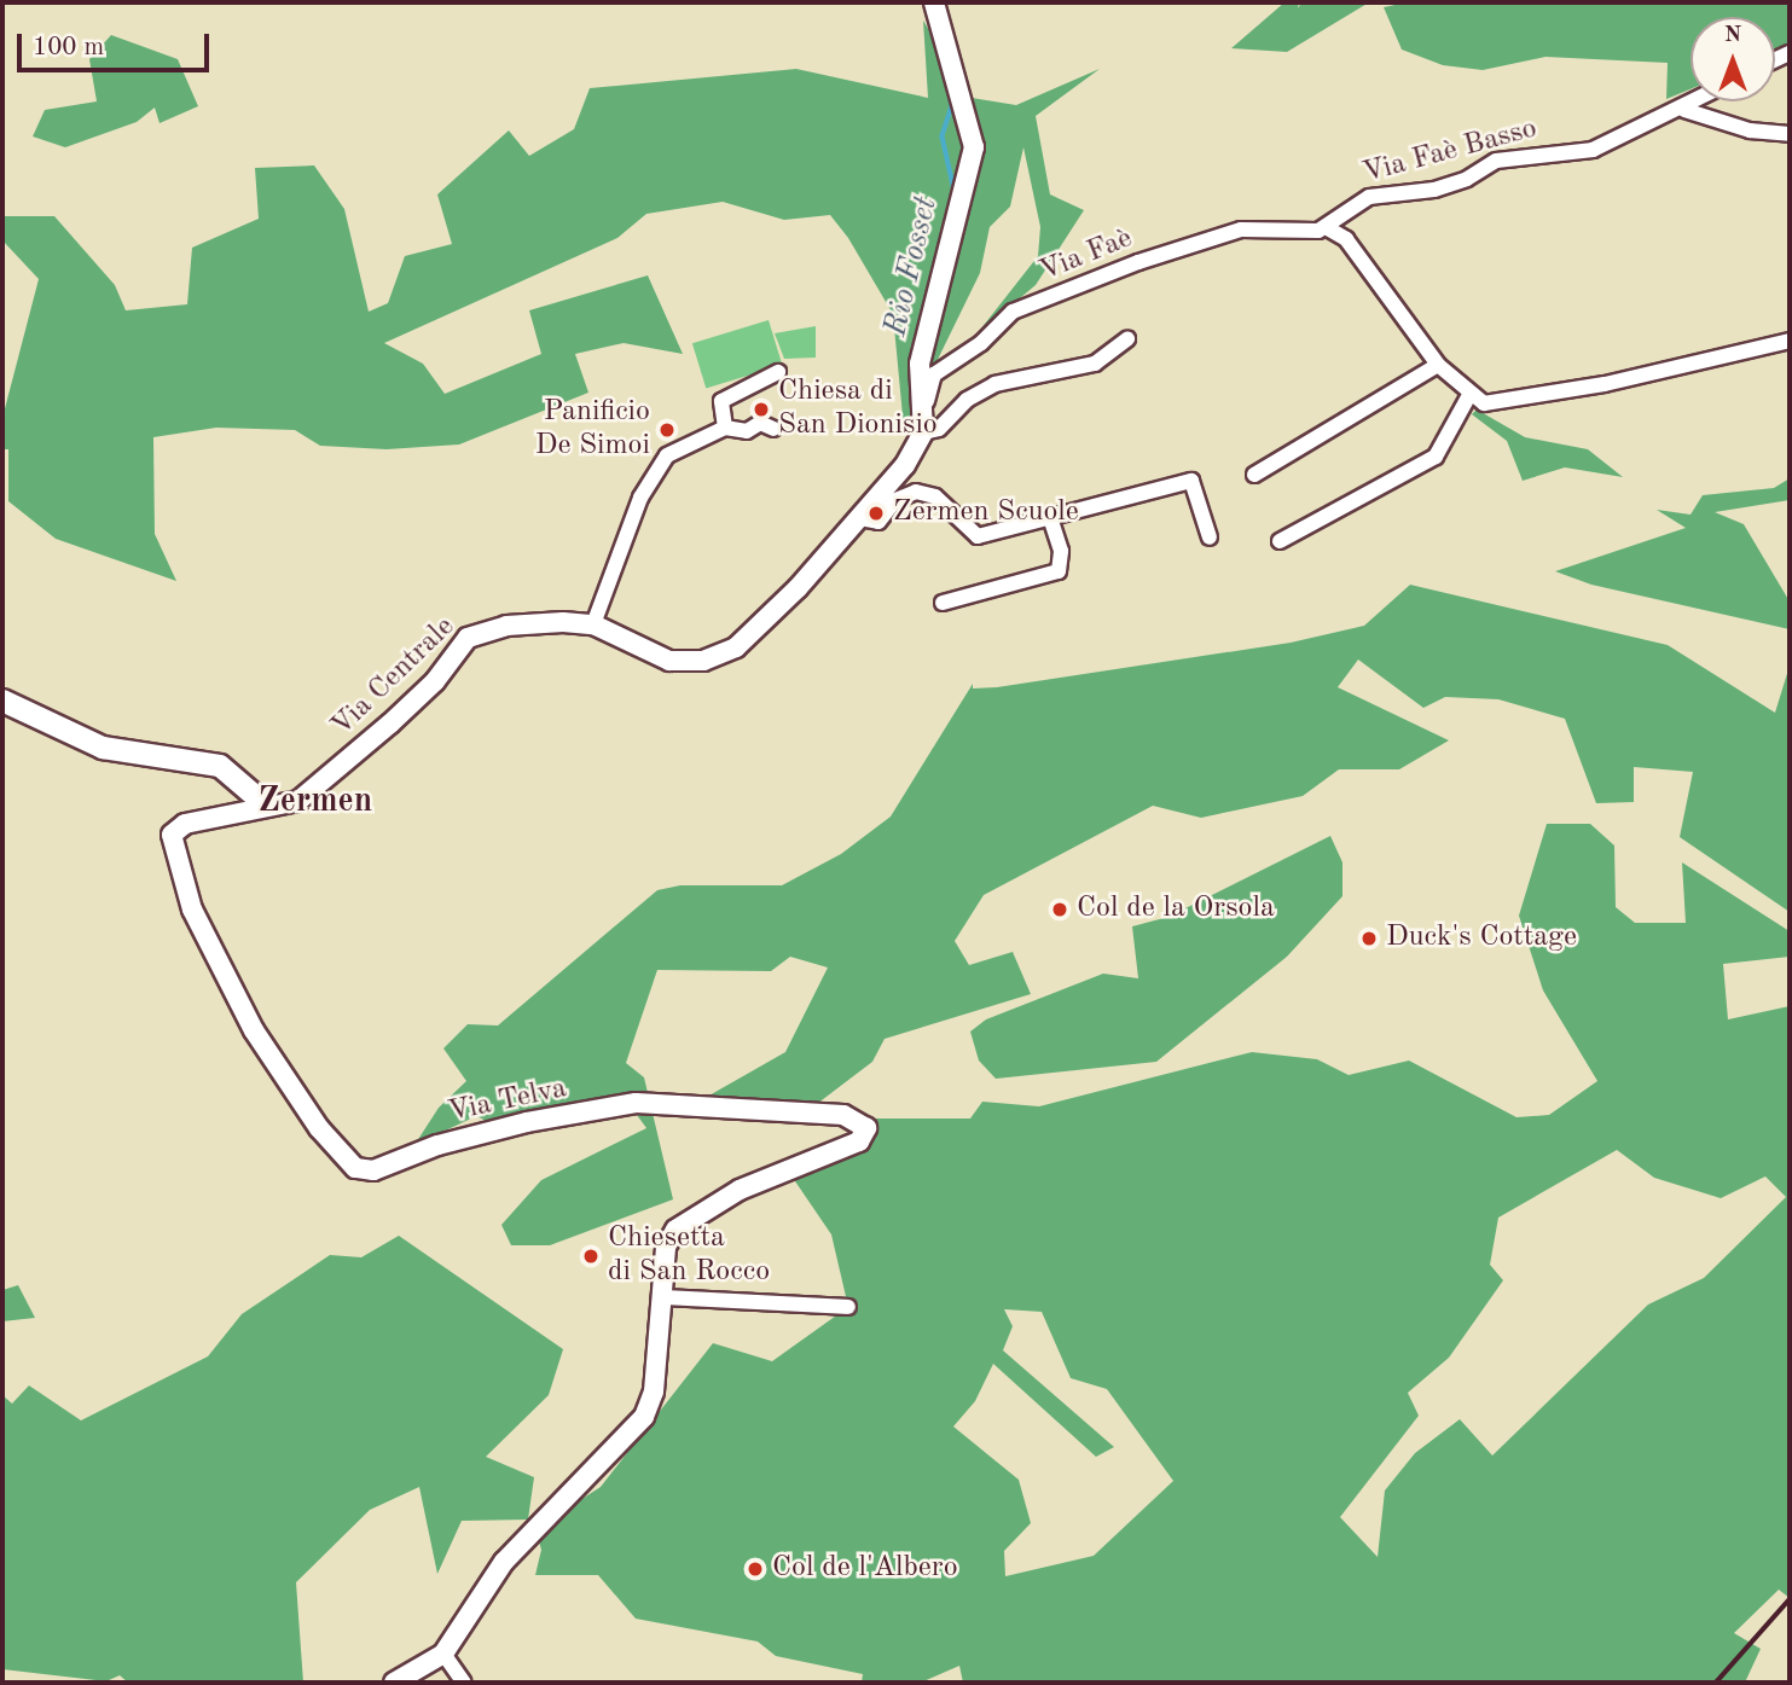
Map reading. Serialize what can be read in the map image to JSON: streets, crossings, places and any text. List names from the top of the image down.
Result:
{
  "streets": {
    "street": [
      "Via Faè Basso",
      "Via Faè",
      "Via Centrale",
      "Via Telva"
    ]
  },
  "crossings": [
    ["Via Faè Basso", "Via Faè"],
    ["Via Faè", "Via Centrale"],
    ["Via Centrale", "Via Telva"]
  ],
  "districts": ["Zermen"],
  "water": ["Rio Fosset"],
  "places": [
    "Chiesa di San Dionisio",
    "Panificio De Simoi",
    "Zermen Scuole",
    "Col de la Orsola",
    "Duck's Cottage",
    "Chiesetta di San Rocco",
    "Col de l'Albero"
  ],
  "scale_bar": "100 m",
  "north": "top"
}
